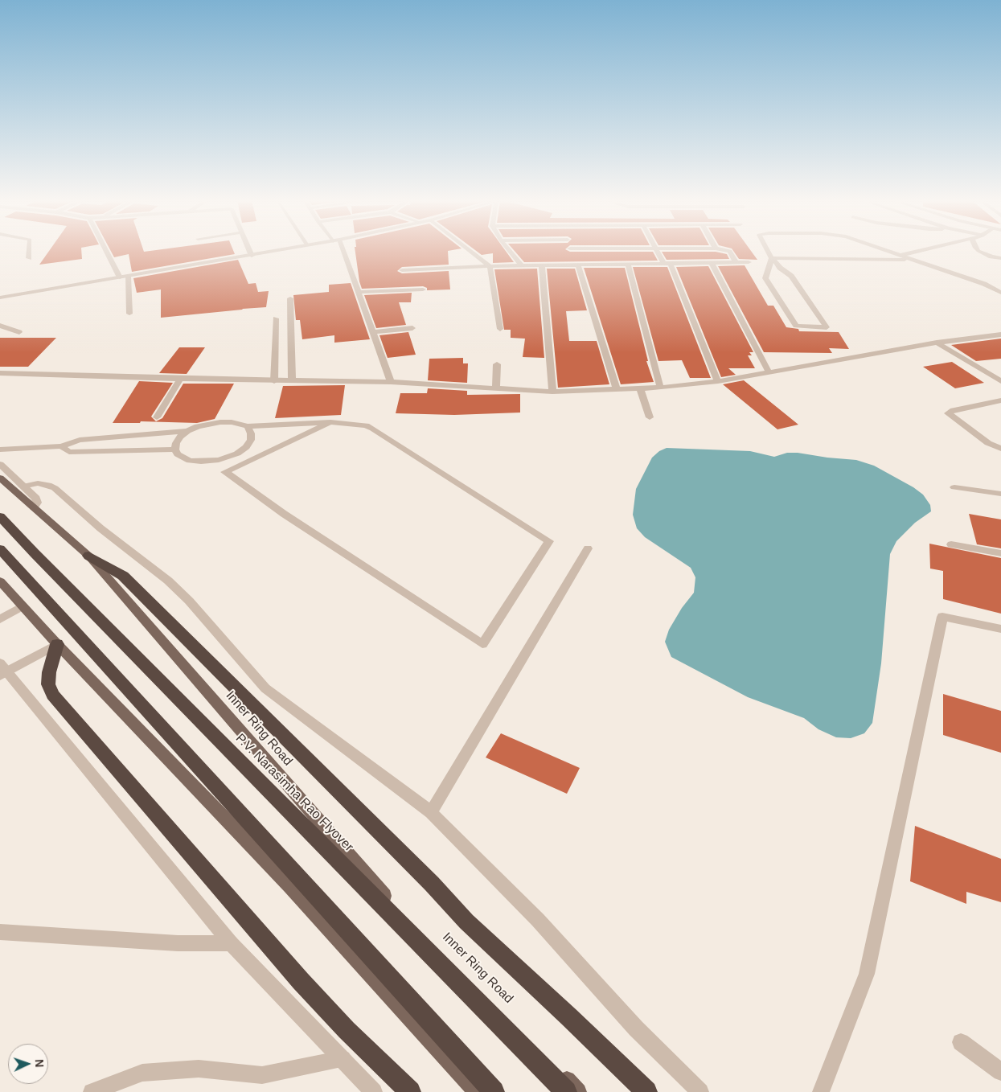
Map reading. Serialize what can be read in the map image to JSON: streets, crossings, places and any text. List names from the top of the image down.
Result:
{
  "streets": {
    "highway": ["P.V. Narasimha Rao Flyover"],
    "main road": ["Inner Ring Road"]
  },
  "north": "right"
}
